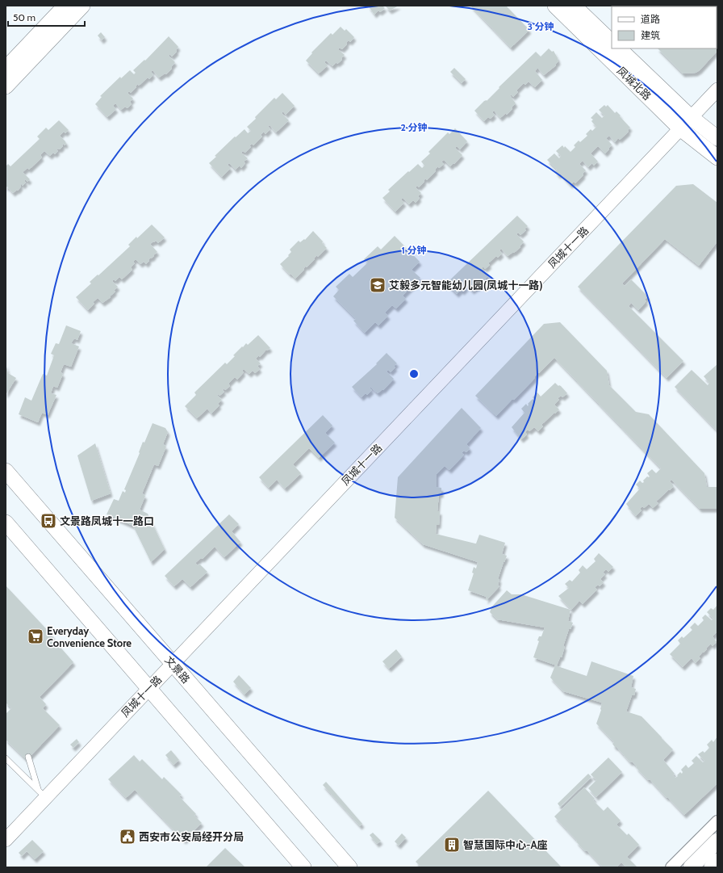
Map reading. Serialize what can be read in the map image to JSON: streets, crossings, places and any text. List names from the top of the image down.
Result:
{
  "streets": {
    "main road": ["凤城北路", "文景路"],
    "street": ["凤城十一路"]
  },
  "crossings": [
    ["凤城北路", "凤城十一路"],
    ["凤城十一路", "文景路"]
  ],
  "places": {
    "school or university": ["艾毅多元智能幼儿园(凤城十一路)"],
    "bus stop": ["文景路凤城十一路口"],
    "supermarket": ["Everyday Convenience Store"],
    "public building": ["西安市公安局经开分局"],
    "building": ["智慧国际中心-A座"]
  },
  "legend": ["道路", "建筑"],
  "scale_bar": "50 m",
  "rings": ["3 分钟", "2 分钟", "1 分钟"]
}
